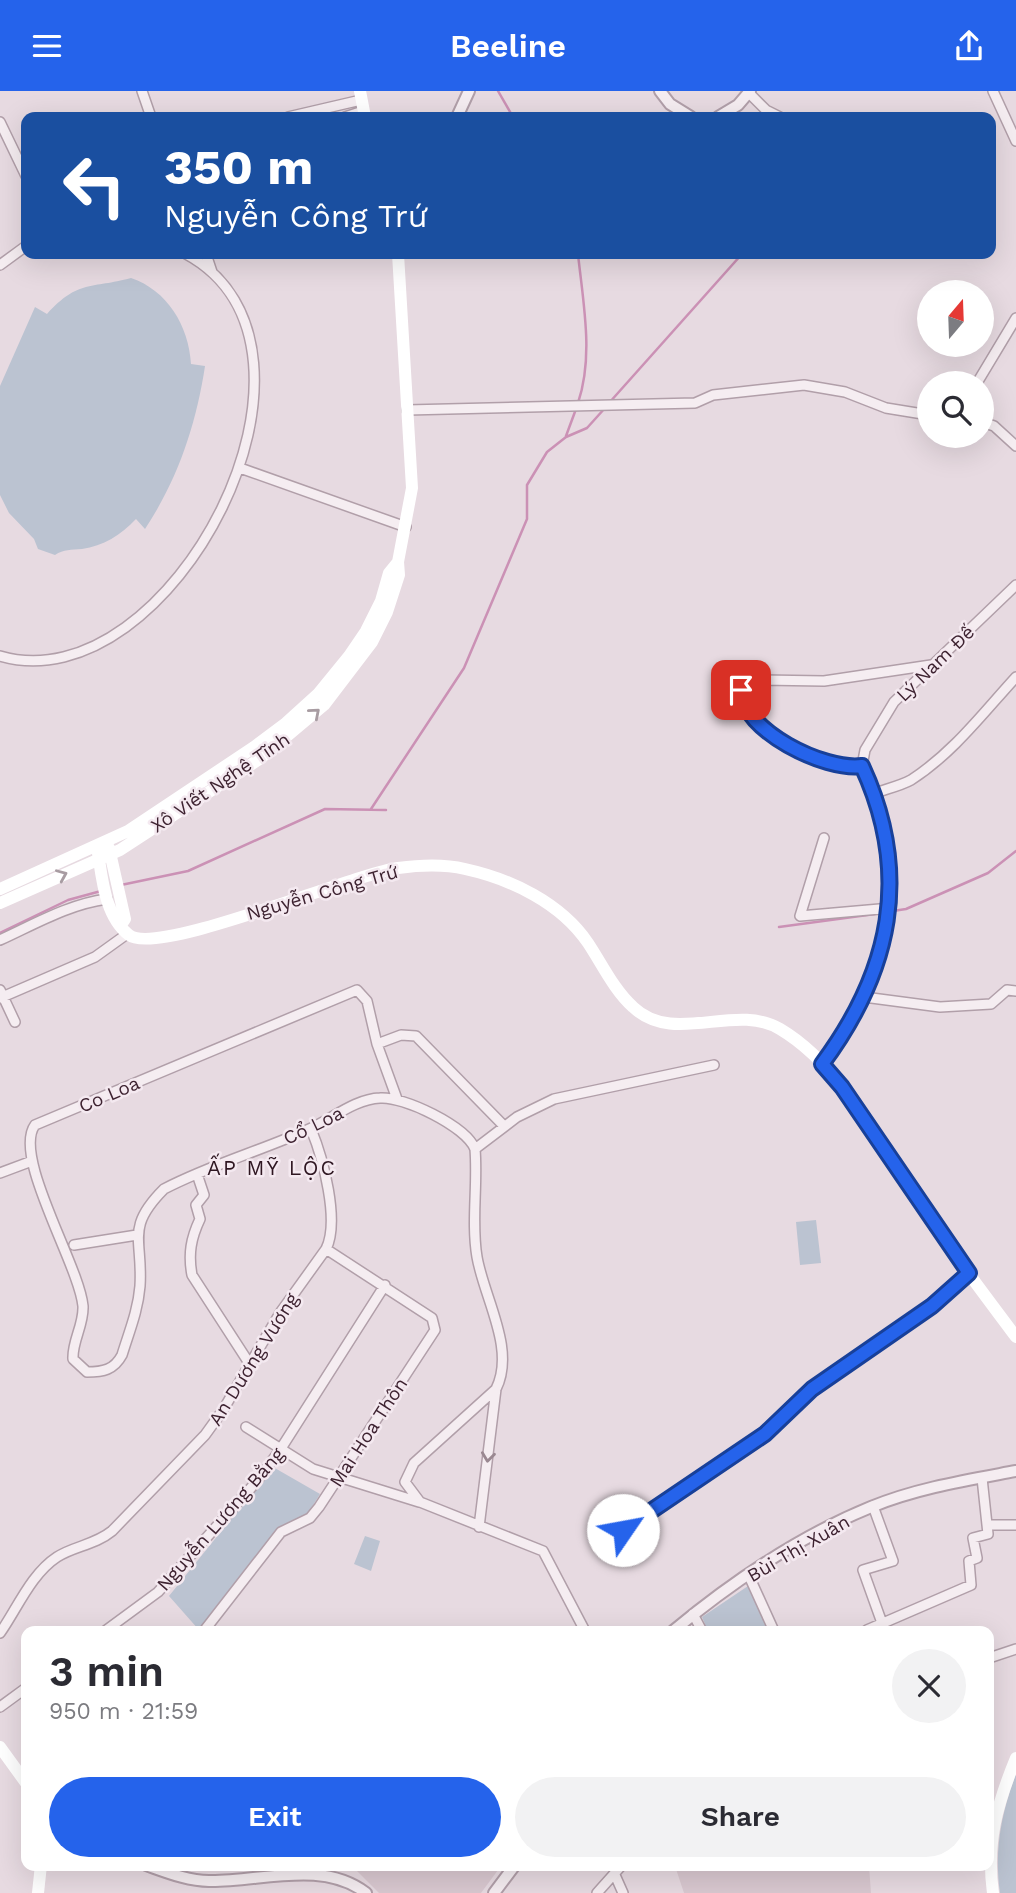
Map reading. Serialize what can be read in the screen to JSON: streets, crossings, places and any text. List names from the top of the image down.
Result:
{
  "streets": {
    "main road": ["Xô Viết Nghệ Tĩnh", "Nguyễn Công Trứ"],
    "street": [
      "Lý Nam Đế",
      "Co Loa",
      "Cổ Loa",
      "An Dương Vương",
      "Mai Hoa Thôn",
      "Nguyễn Lương Bằng",
      "Bùi Thị Xuân"
    ]
  },
  "crossings": [
    ["Co Loa", "Cổ Loa"],
    ["Cổ Loa", "An Dương Vương"],
    ["An Dương Vương", "Mai Hoa Thôn"],
    ["Mai Hoa Thôn", "Nguyễn Lương Bằng"]
  ],
  "districts": ["ẤP MỸ LỘC"],
  "north": "top",
  "page": {
    "header": "Beeline",
    "turn": ["350 m", "Nguyễn Công Trứ"],
    "heading": ["3 min", "950 m · 21:59"],
    "buttons": ["Exit", "Share"]
  }
}
